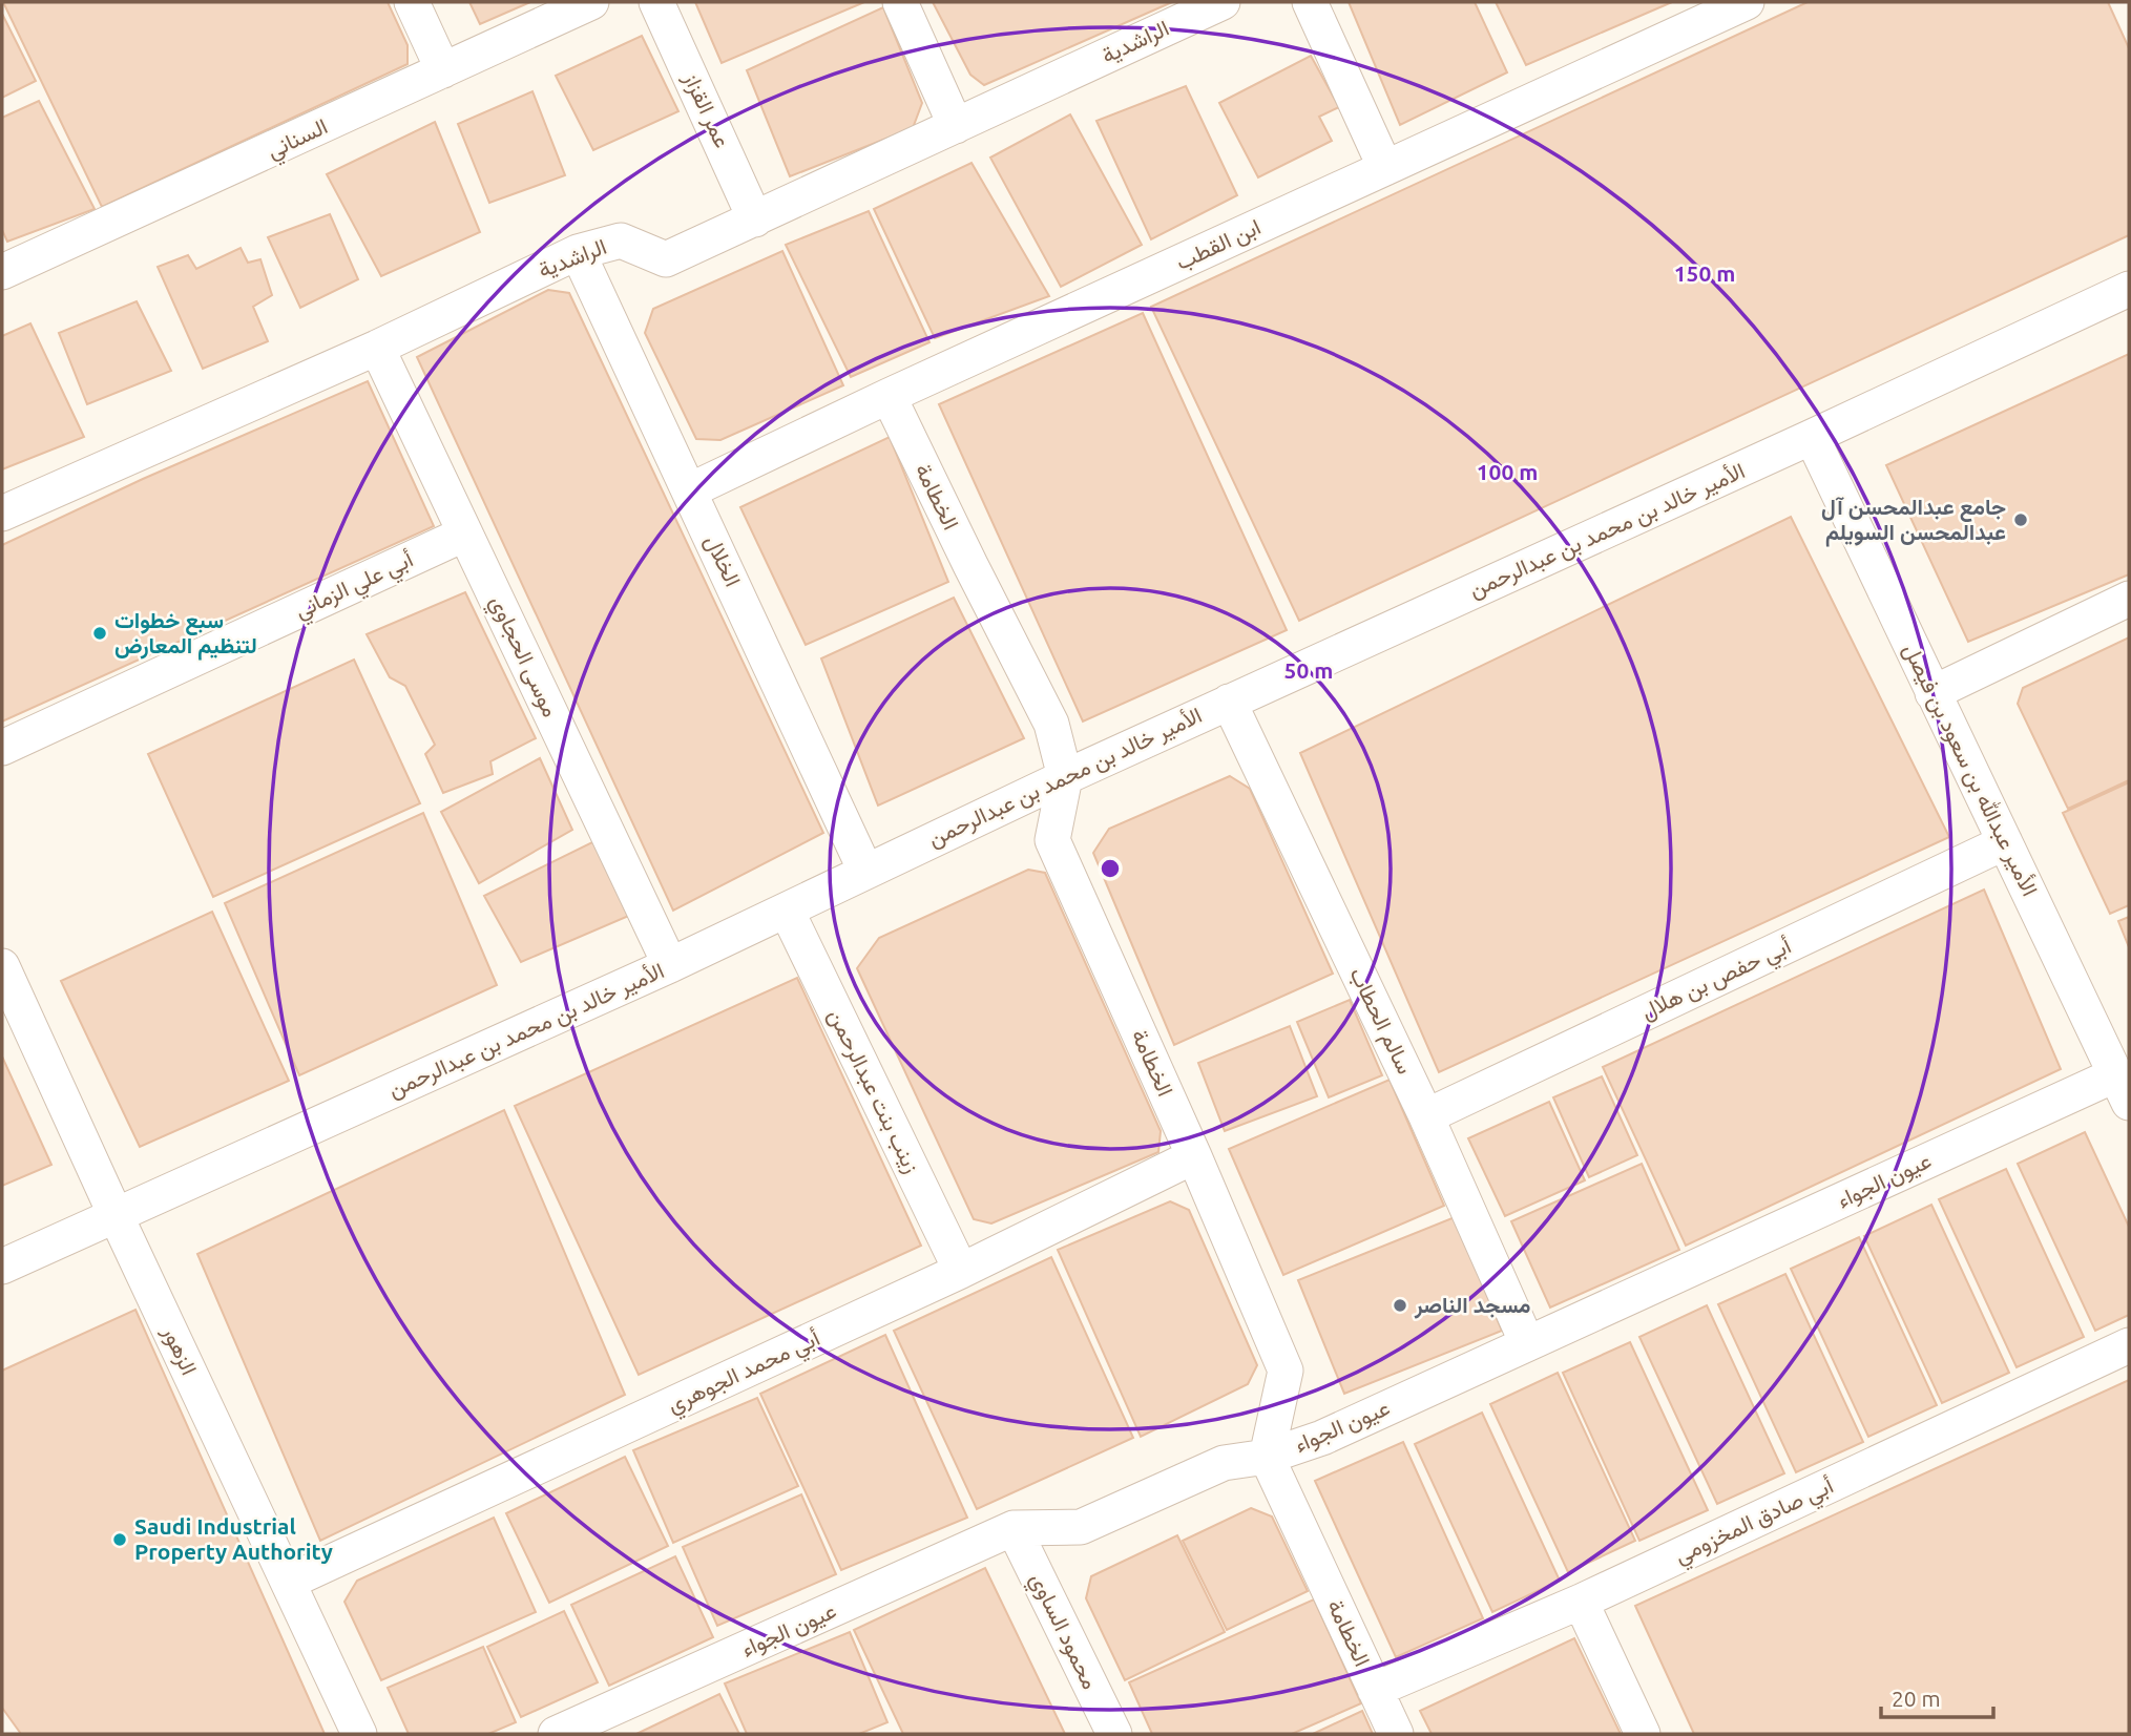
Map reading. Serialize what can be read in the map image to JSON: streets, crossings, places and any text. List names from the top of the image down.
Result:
{
  "streets": {
    "street": [
      "الراشدية",
      "عمر القزاز",
      "السناني",
      "ابن القطب",
      "الخطامة",
      "الأمير خالد بن محمد بن عبدالرحمن",
      "الخلال",
      "أبي علي الزماني",
      "موسى الحجاوي",
      "الأمير عبدالله بن سعود بن فيصل",
      "أبي حفص بن هلال",
      "سالم الحطاب",
      "زينب بنت عبدالرحمن",
      "عيون الجواء",
      "الزهور",
      "أبي محمد الجوهري",
      "أبي صادق المخزومي",
      "محمود الساوي"
    ]
  },
  "crossings": [
    ["الراشدية", "عمر القزاز"],
    ["الراشدية", "الخلال"],
    ["الراشدية", "موسى الحجاوي"],
    ["ابن القطب", "الخطامة"],
    ["ابن القطب", "الخلال"],
    ["الخطامة", "الأمير خالد بن محمد بن عبدالرحمن"],
    ["الخطامة", "عيون الجواء"],
    ["الخطامة", "أبي محمد الجوهري"],
    ["الخطامة", "أبي صادق المخزومي"],
    ["الأمير خالد بن محمد بن عبدالرحمن", "الخلال"],
    ["الأمير خالد بن محمد بن عبدالرحمن", "موسى الحجاوي"],
    ["الأمير خالد بن محمد بن عبدالرحمن", "الأمير عبدالله بن سعود بن فيصل"],
    ["الأمير خالد بن محمد بن عبدالرحمن", "سالم الحطاب"],
    ["الأمير خالد بن محمد بن عبدالرحمن", "زينب بنت عبدالرحمن"],
    ["الأمير خالد بن محمد بن عبدالرحمن", "الزهور"],
    ["أبي علي الزماني", "موسى الحجاوي"],
    ["الأمير عبدالله بن سعود بن فيصل", "أبي حفص بن هلال"],
    ["الأمير عبدالله بن سعود بن فيصل", "عيون الجواء"],
    ["أبي حفص بن هلال", "سالم الحطاب"],
    ["سالم الحطاب", "عيون الجواء"],
    ["زينب بنت عبدالرحمن", "أبي محمد الجوهري"],
    ["عيون الجواء", "محمود الساوي"],
    ["الزهور", "أبي محمد الجوهري"]
  ],
  "places": [
    "جامع عبدالمحسن آل عبدالمحسن السويلم",
    "سبع خطوات لتنظيم المعارض",
    "مسجد الناصر",
    "Saudi Industrial Property Authority"
  ],
  "scale_bar": "20 m",
  "rings": ["150 m", "100 m", "50 m"]
}
